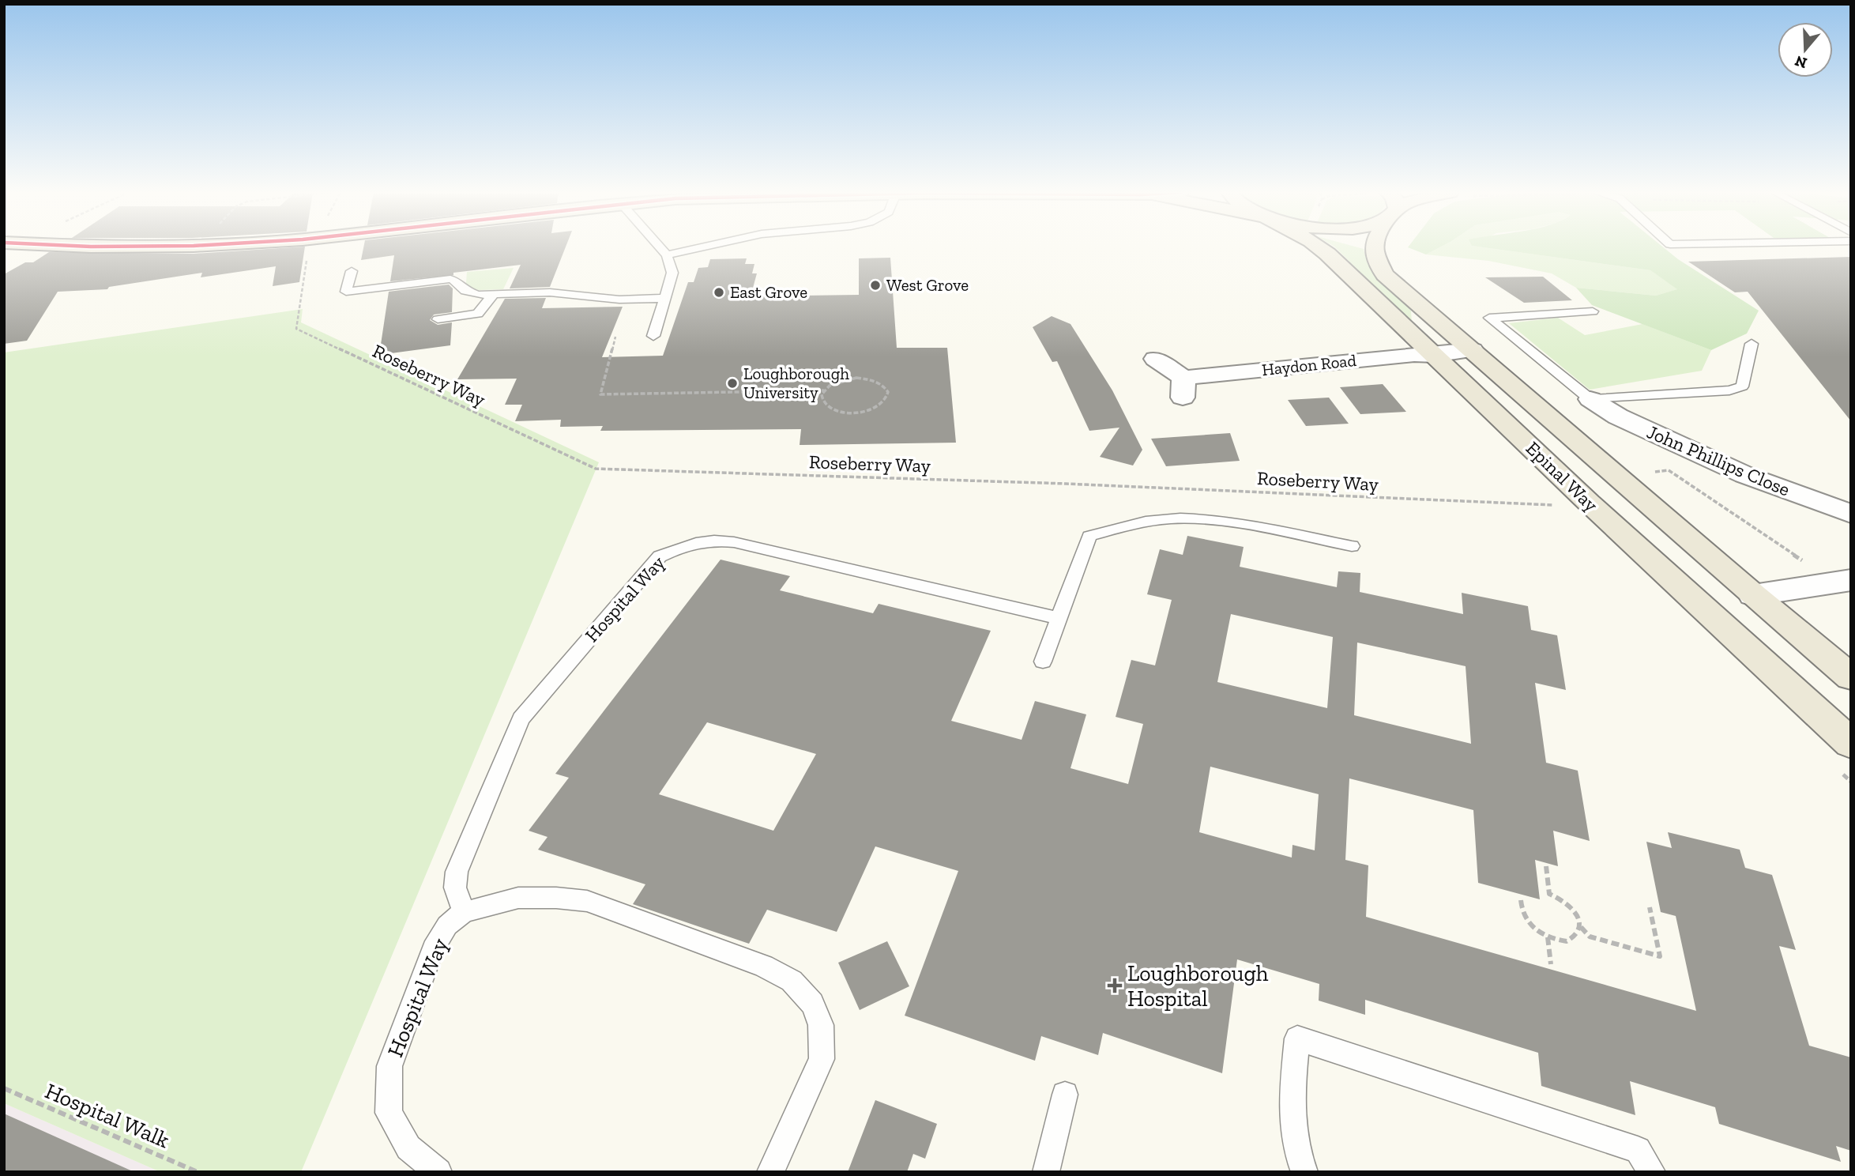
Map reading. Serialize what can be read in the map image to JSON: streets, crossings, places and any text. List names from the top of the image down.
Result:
{
  "streets": {
    "main road": ["Epinal Way"],
    "street": ["Haydon Road", "John Phillips Close"],
    "lane": ["Hospital Way"],
    "path": ["Roseberry Way", "Hospital Walk"]
  },
  "crossings": [
    ["Haydon Road", "Epinal Way"]
  ],
  "places": {
    "other": ["West Grove", "East Grove", "Loughborough University"],
    "health": ["Loughborough Hospital"]
  },
  "north": "bottom"
}
